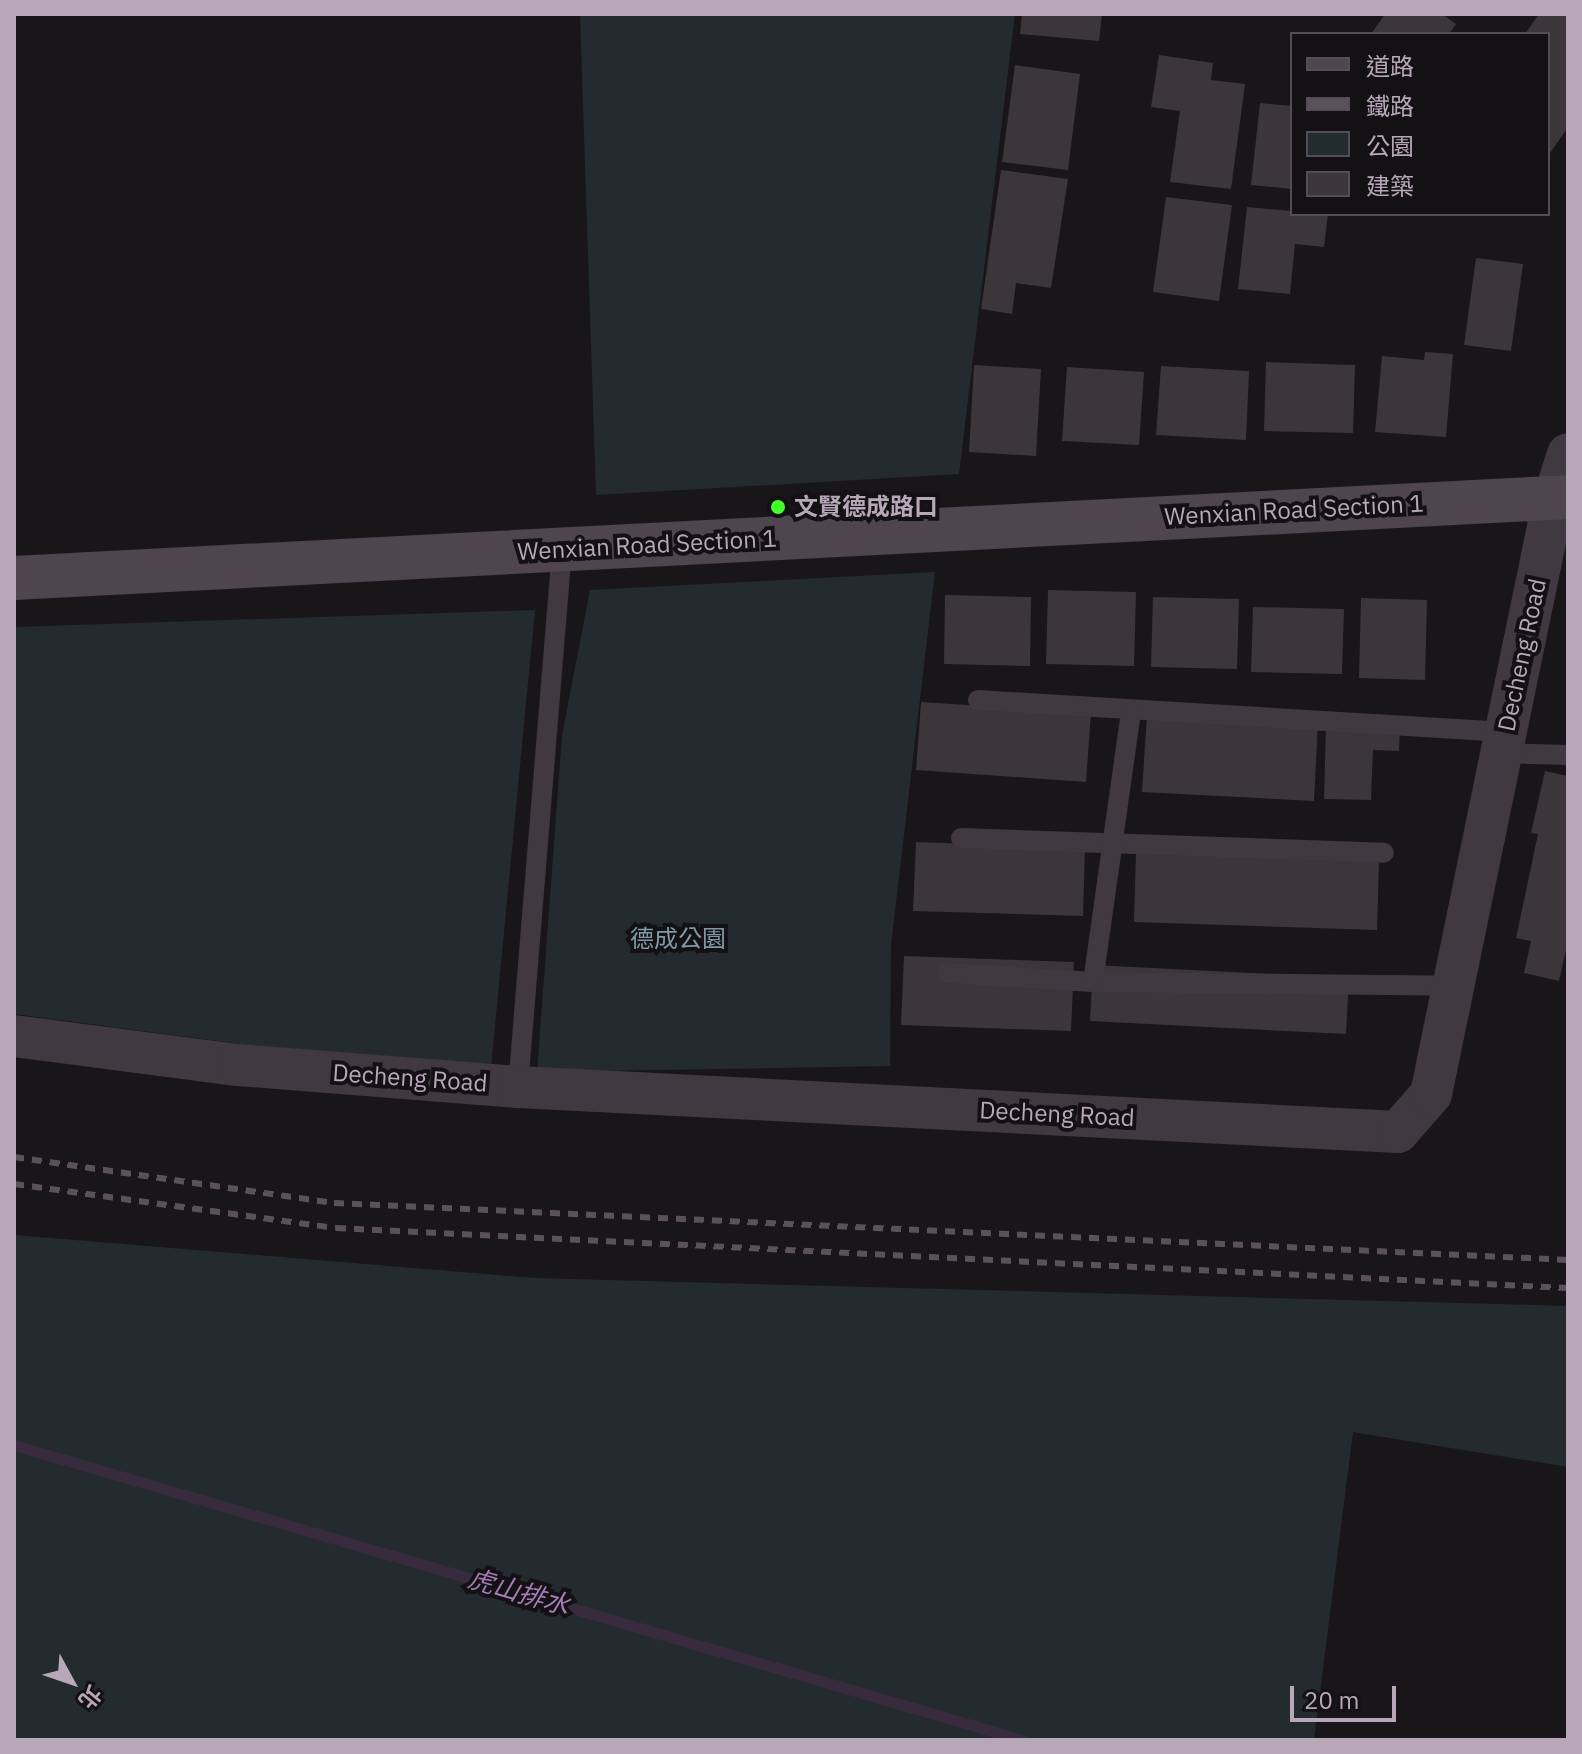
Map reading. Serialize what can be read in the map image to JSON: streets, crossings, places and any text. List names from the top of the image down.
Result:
{
  "streets": {
    "street": ["Wenxian Road Section 1", "Decheng Road"]
  },
  "crossings": [
    ["Wenxian Road Section 1", "Decheng Road"]
  ],
  "water": ["虎山排水"],
  "parks": ["德成公園"],
  "places": ["文賢德成路口"],
  "legend": [
    "道路",
    "鐵路",
    "公園",
    "建築"
  ],
  "scale_bar": "20 m",
  "north": "bottom right"
}
